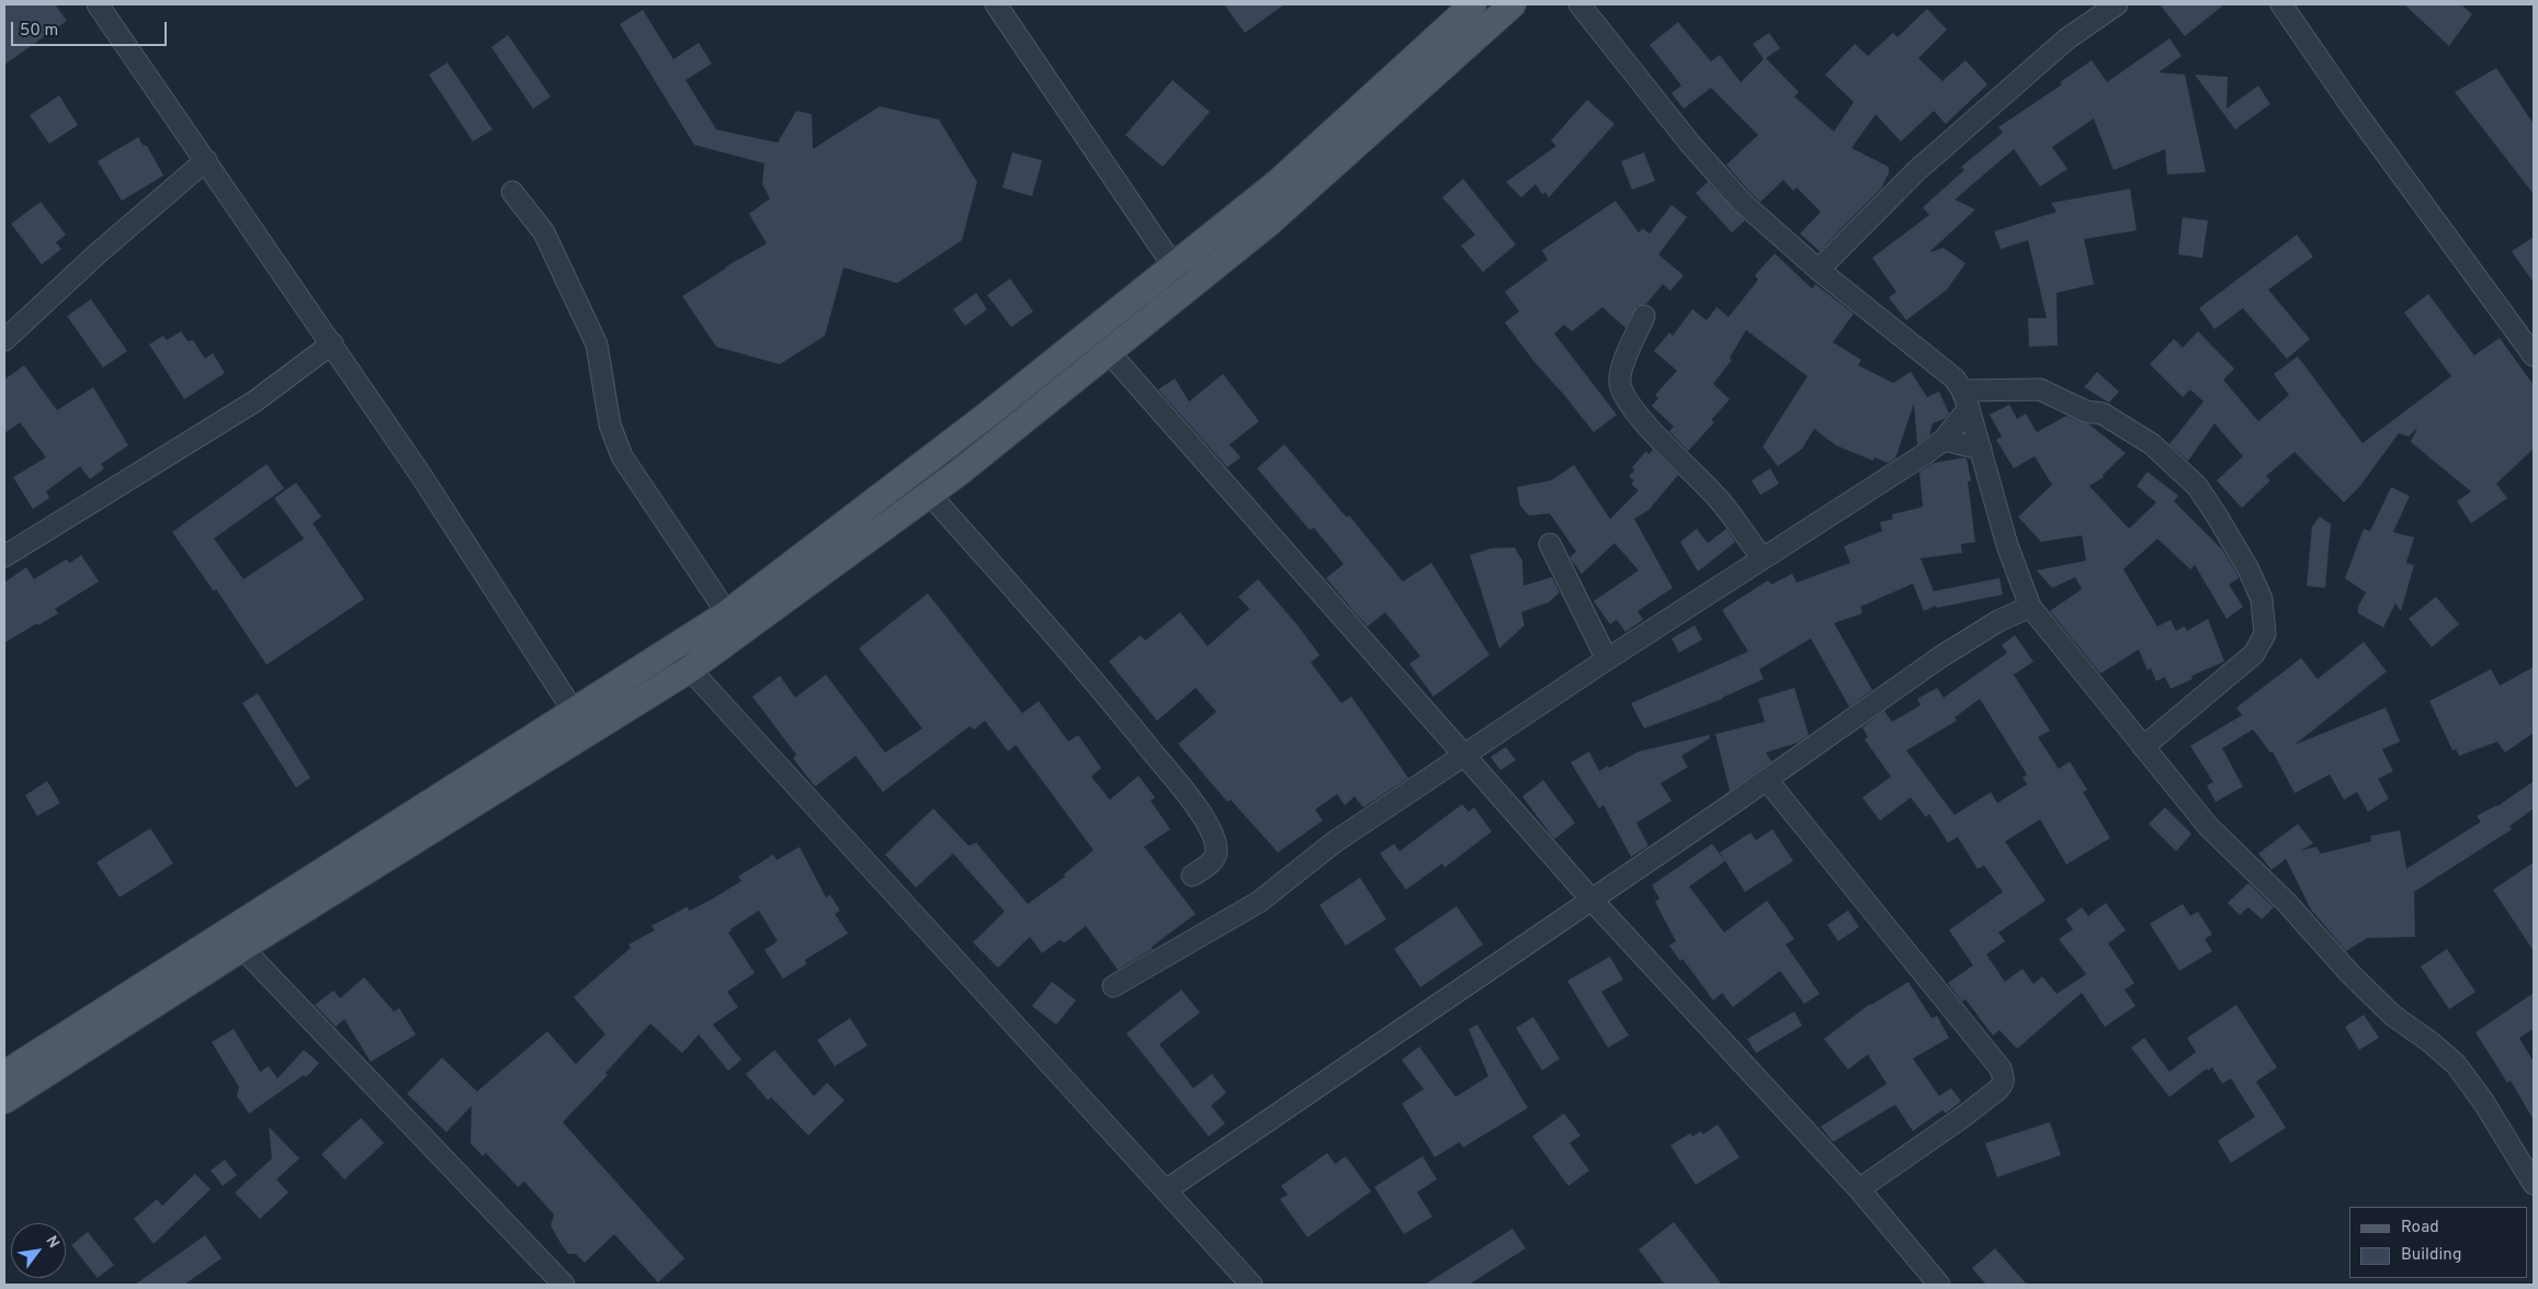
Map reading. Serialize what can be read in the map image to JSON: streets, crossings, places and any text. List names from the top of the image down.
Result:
{
  "legend": ["Road", "Building"],
  "scale_bar": "50 m",
  "north": "top right"
}
